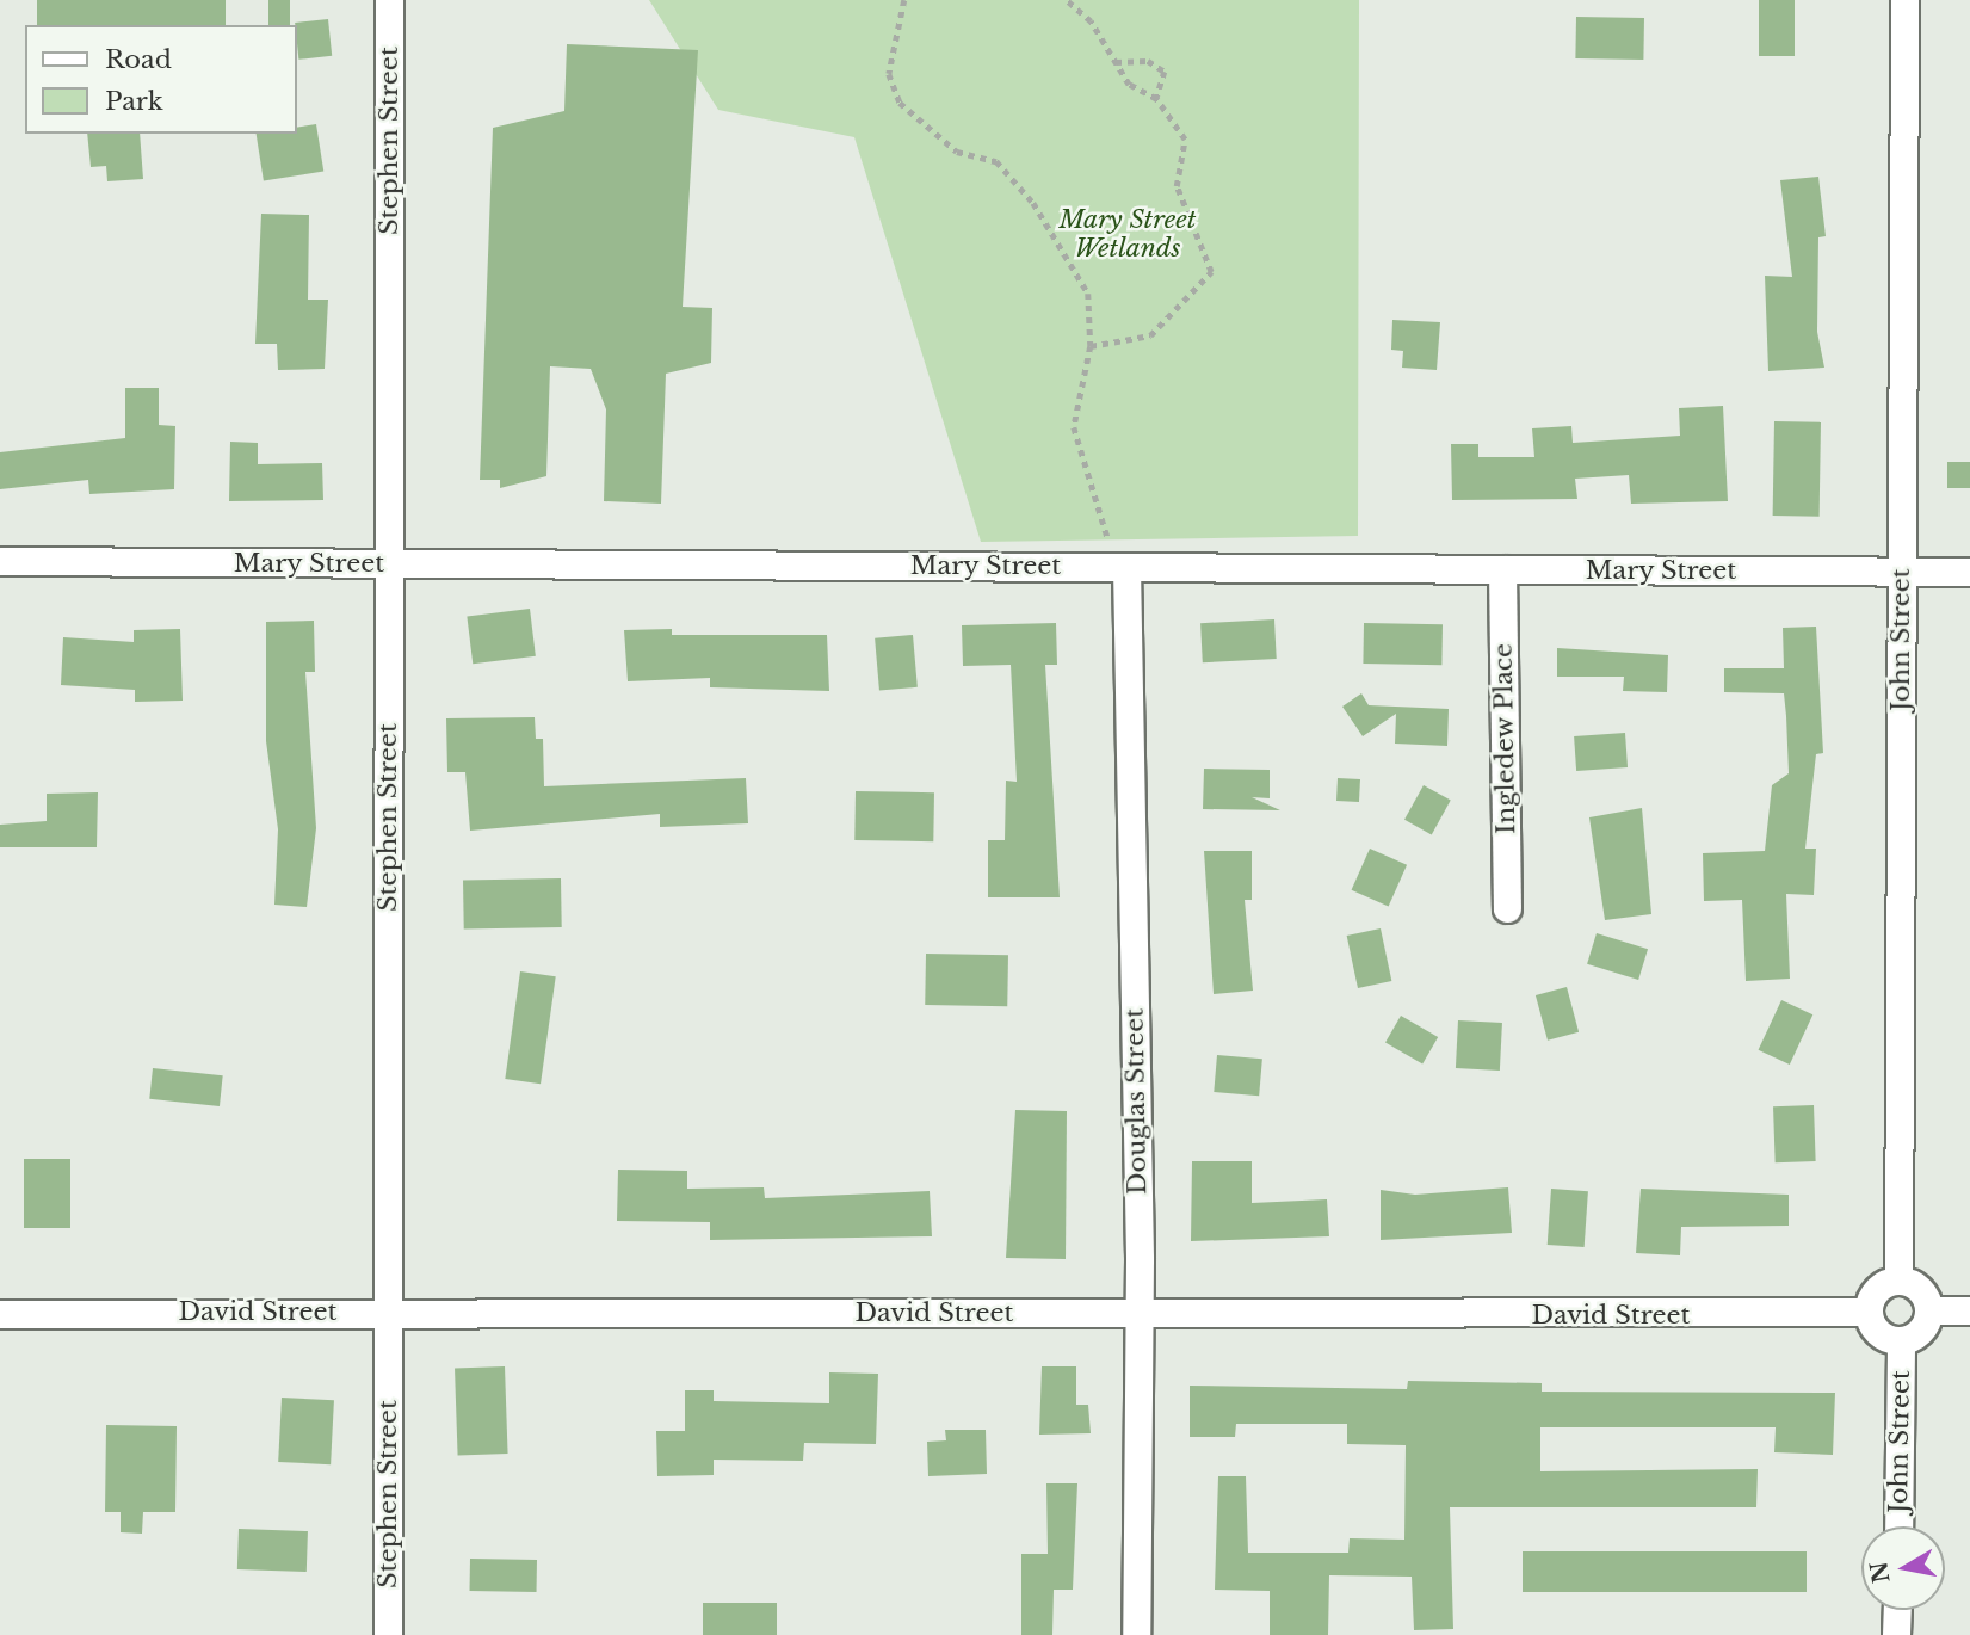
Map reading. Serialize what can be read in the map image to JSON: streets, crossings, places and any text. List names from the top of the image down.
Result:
{
  "streets": {
    "street": [
      "Stephen Street",
      "Mary Street",
      "John Street",
      "Ingledew Place",
      "Douglas Street",
      "David Street"
    ]
  },
  "crossings": [
    ["Stephen Street", "Mary Street"],
    ["Stephen Street", "David Street"],
    ["Mary Street", "John Street"],
    ["Mary Street", "Ingledew Place"],
    ["Mary Street", "Douglas Street"],
    ["John Street", "David Street"],
    ["Douglas Street", "David Street"]
  ],
  "parks": ["Mary Street Wetlands"],
  "legend": ["Road", "Park"],
  "north": "left"
}
